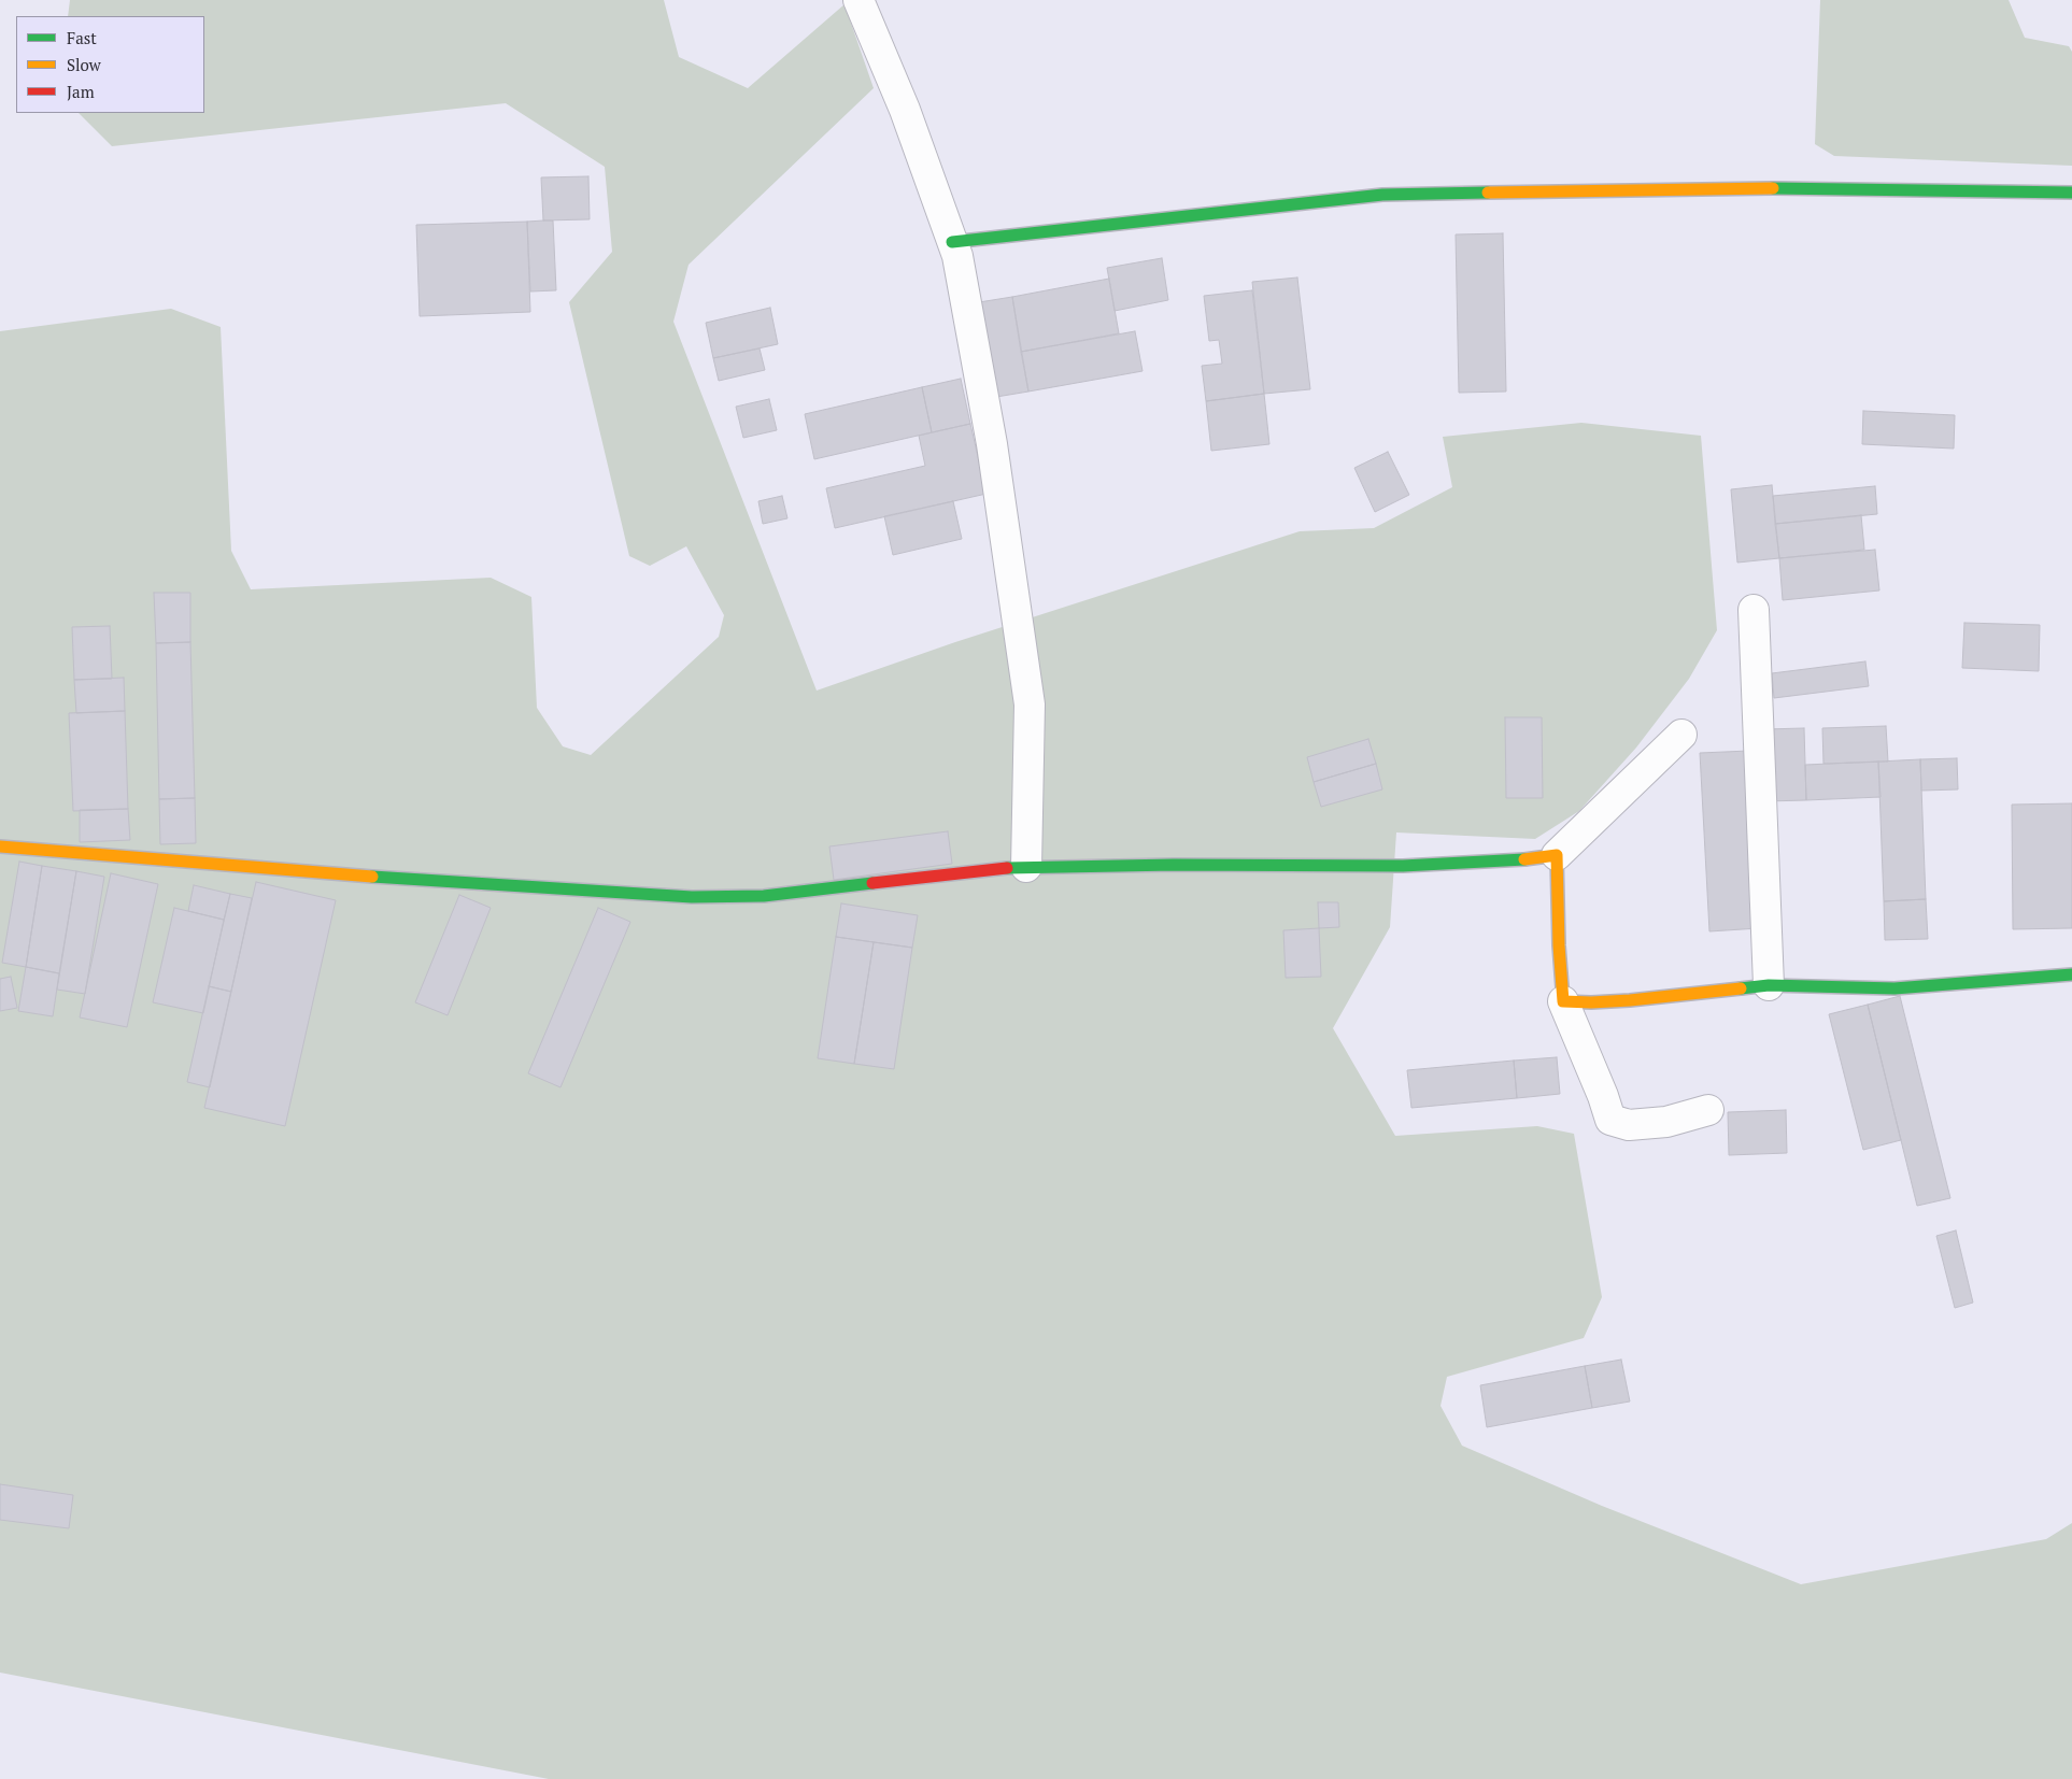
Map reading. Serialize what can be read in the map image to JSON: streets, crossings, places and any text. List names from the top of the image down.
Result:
{
  "legend": ["Fast", "Slow", "Jam"]
}
